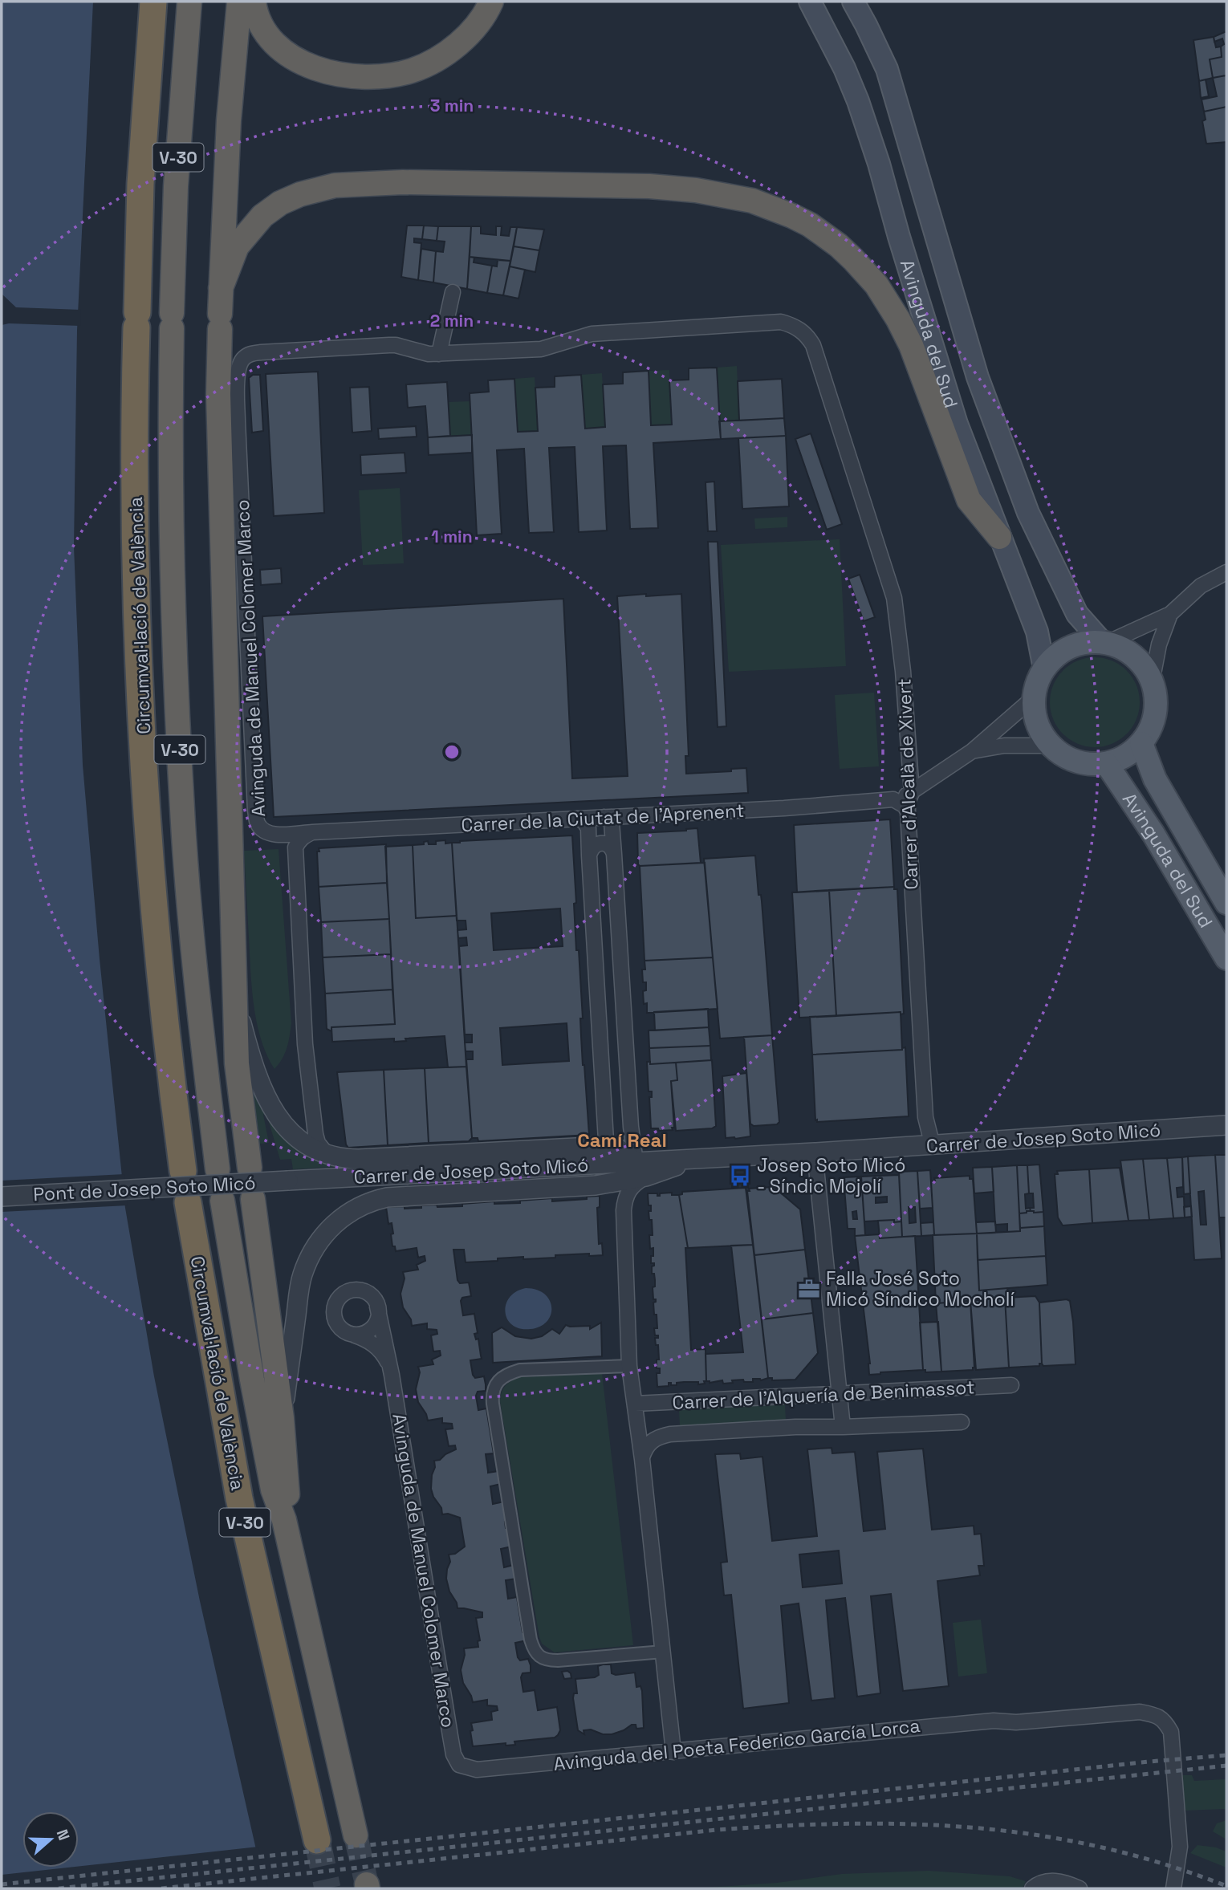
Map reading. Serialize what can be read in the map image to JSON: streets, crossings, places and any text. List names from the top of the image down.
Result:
{
  "streets": {
    "highway": ["V-30", "Circumval·lació de València"],
    "main road": ["Avinguda del Sud"],
    "street": [
      "Avinguda de Manuel Colomer Marco",
      "Carrer d'Alcalà de Xivert",
      "Carrer de la Ciutat de l'Aprenent",
      "Carrer de Josep Soto Micó",
      "Pont de Josep Soto Micó",
      "Carrer de l'Alquería de Benimassot",
      "Avinguda del Poeta Federico García Lorca"
    ]
  },
  "crossings": [
    ["Avinguda del Sud", "Carrer de la Ciutat de l'Aprenent"],
    ["Avinguda de Manuel Colomer Marco", "Carrer d'Alcalà de Xivert"],
    ["Avinguda de Manuel Colomer Marco", "Carrer de la Ciutat de l'Aprenent"],
    ["Avinguda de Manuel Colomer Marco", "Avinguda del Poeta Federico García Lorca"],
    ["Carrer d'Alcalà de Xivert", "Carrer de la Ciutat de l'Aprenent"],
    ["Carrer d'Alcalà de Xivert", "Carrer de Josep Soto Micó"],
    ["Carrer de Josep Soto Micó", "Pont de Josep Soto Micó"]
  ],
  "districts": ["Camí Real"],
  "places": {
    "bus stop": ["Josep Soto Micó - Síndic Mojolí"],
    "office": ["Falla José Soto Micó Síndico Mocholí"]
  },
  "north": "right",
  "rings": ["3 min", "2 min", "1 min"]
}
